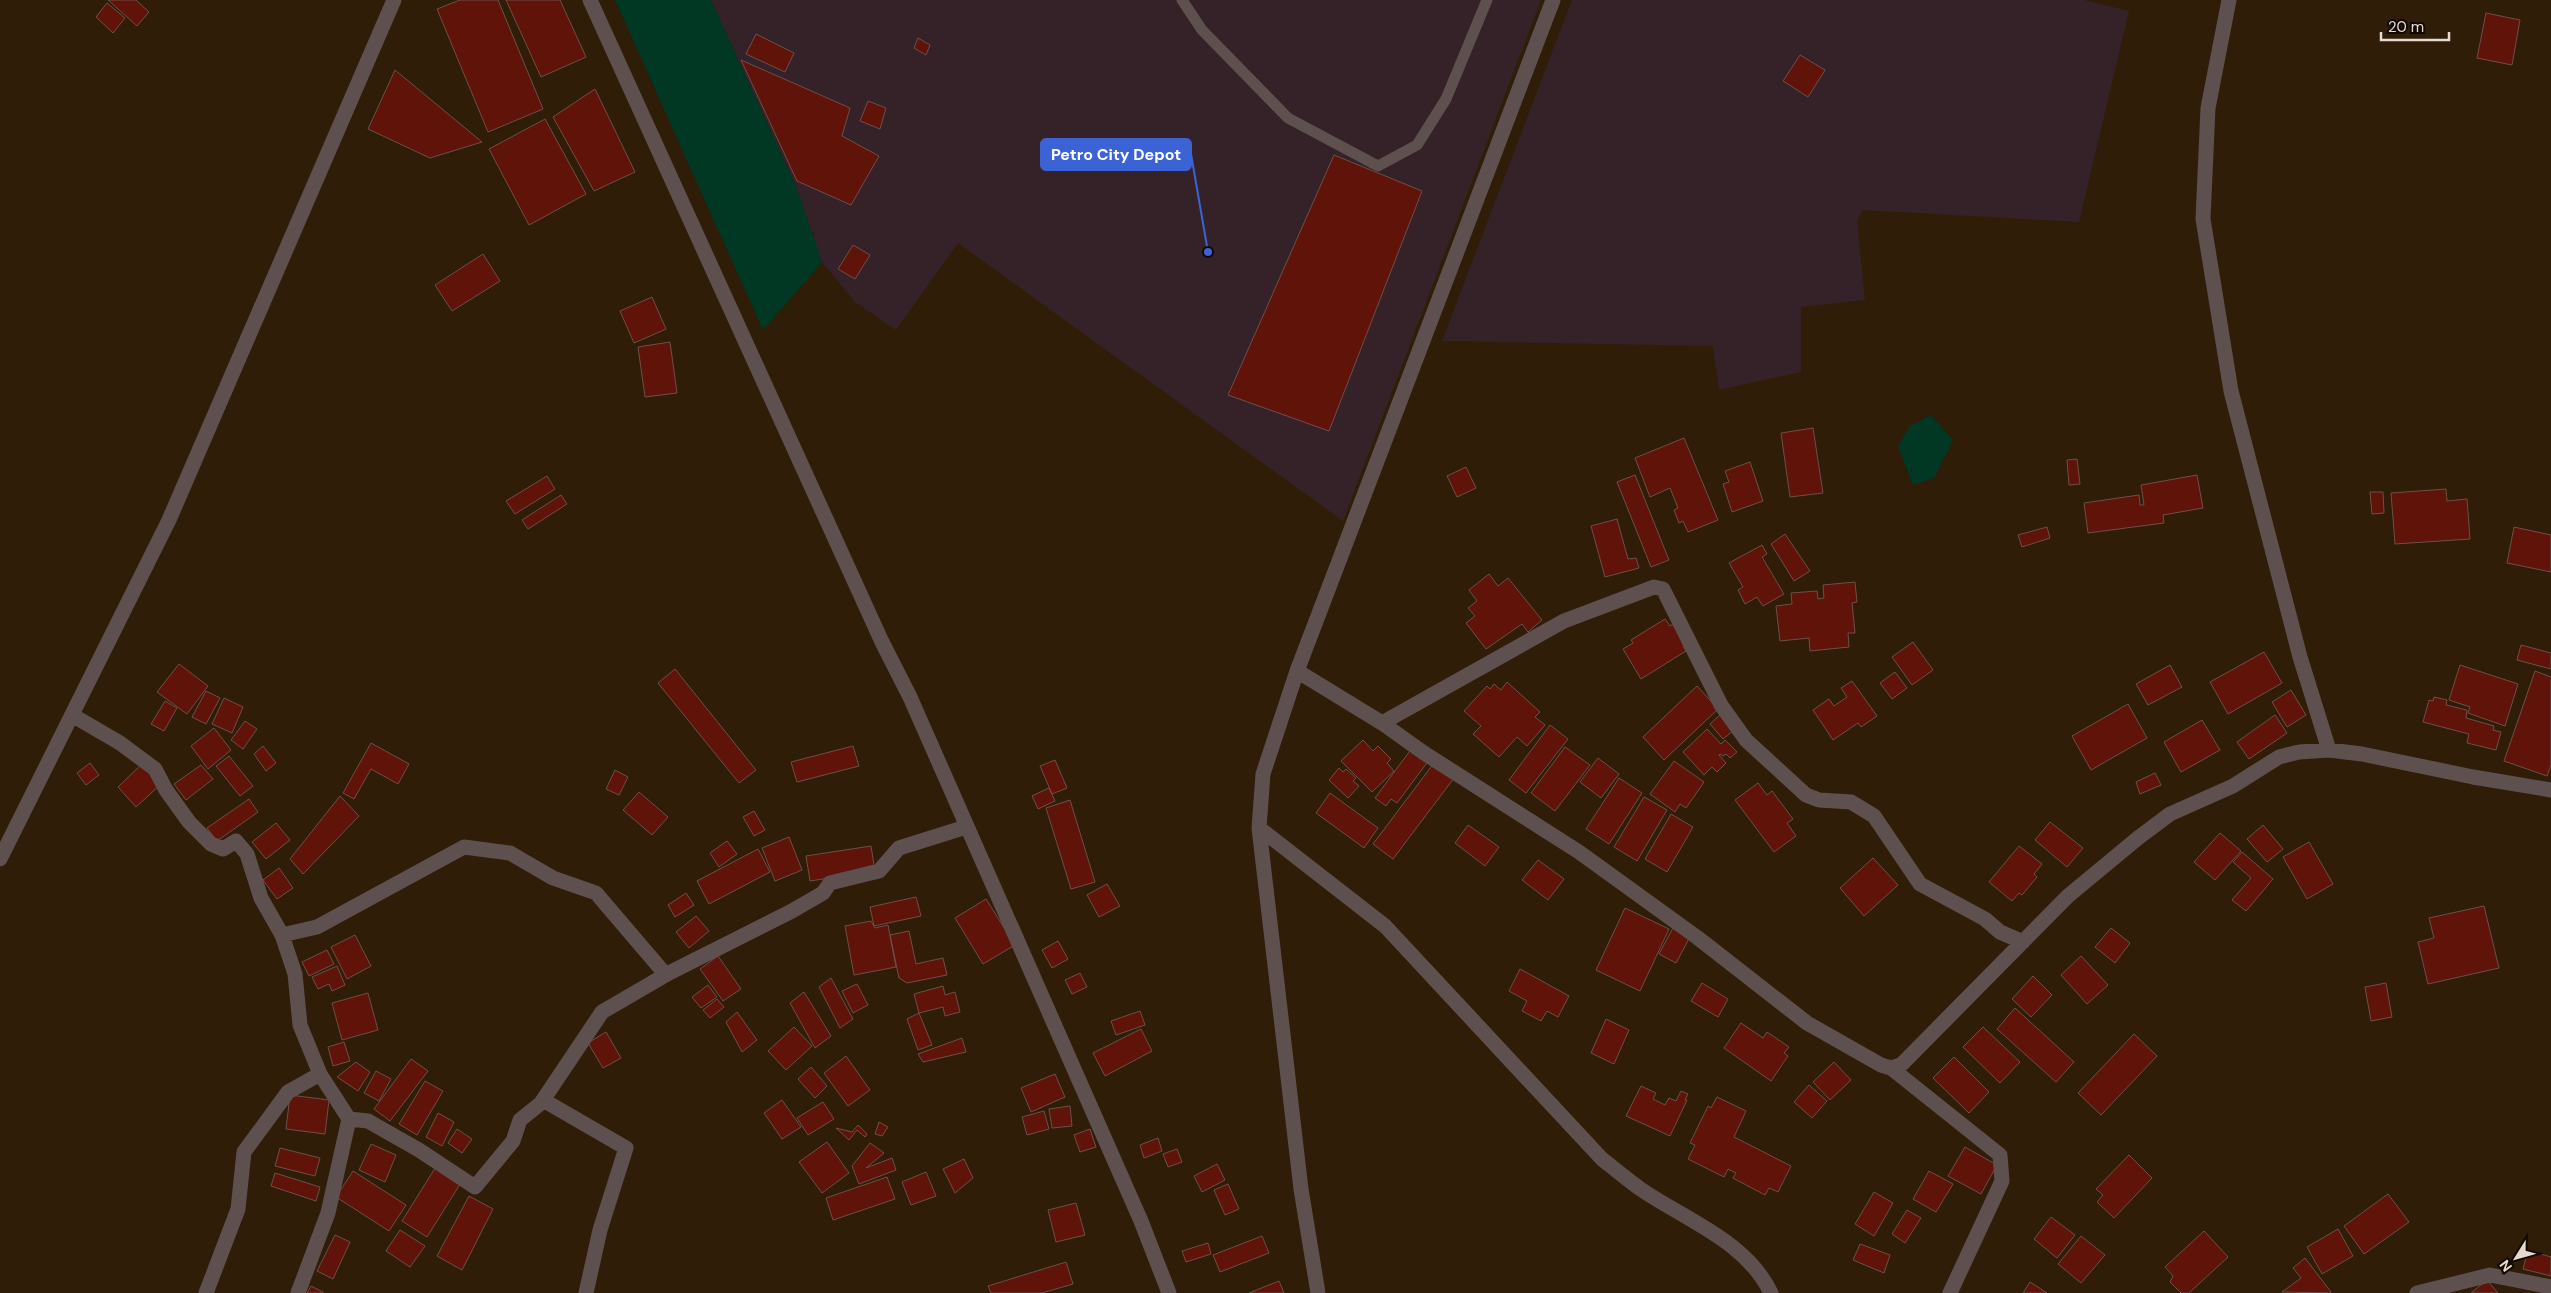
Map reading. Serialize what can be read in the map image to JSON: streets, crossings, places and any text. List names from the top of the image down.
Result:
{
  "places": ["Petro City Depot"],
  "scale_bar": "20 m",
  "north": "bottom left"
}
